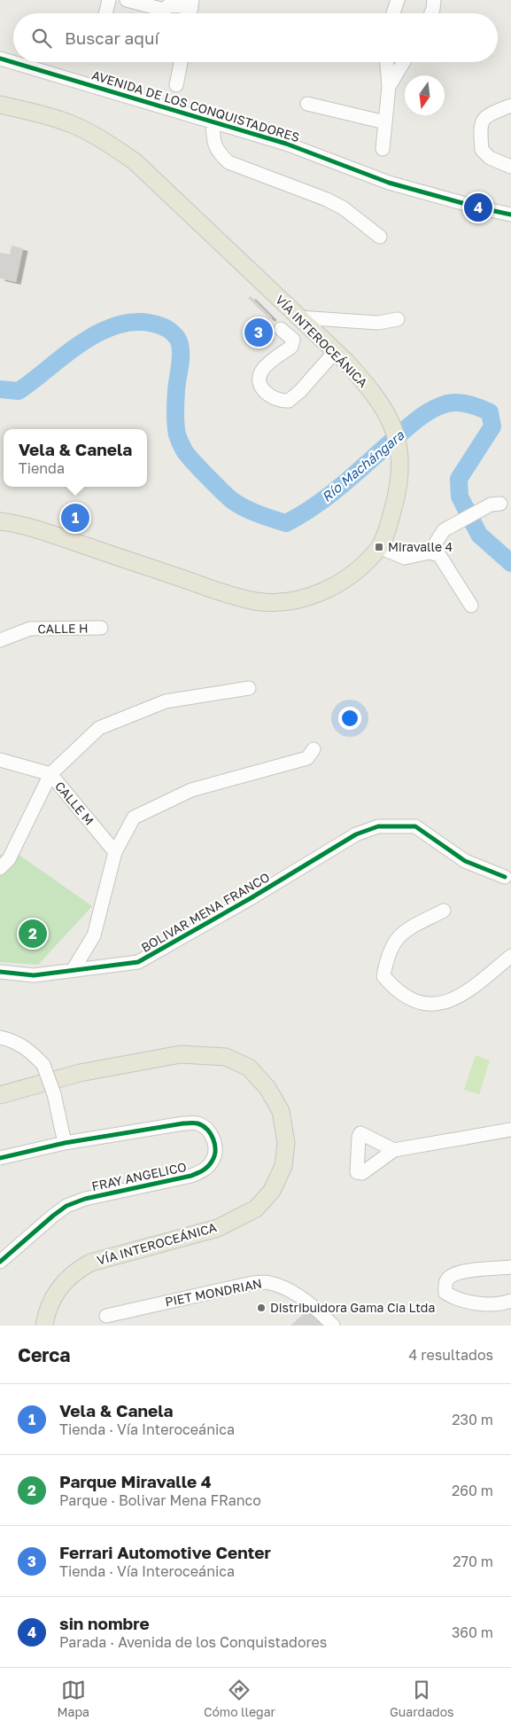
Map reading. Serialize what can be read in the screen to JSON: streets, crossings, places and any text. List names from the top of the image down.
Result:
{
  "streets": {
    "main road": ["VÍA INTEROCEÁNICA"],
    "street": [
      "AVENIDA DE LOS CONQUISTADORES",
      "CALLE H",
      "CALLE M",
      "BOLIVAR MENA FRANCO",
      "FRAY ANGELICO",
      "PIET MONDRIAN"
    ]
  },
  "water": ["Río Machángara"],
  "places": {
    "transit": ["Miravalle 4"],
    "other": ["Distribuidora Gama Cia Ltda"]
  },
  "north": "bottom",
  "page": {
    "search": "Buscar aquí",
    "pins": [
      "4",
      "3",
      "1",
      "2"
    ],
    "popup": ["Vela & Canela", "Tienda"],
    "heading": ["Cerca", "4 resultados"],
    "list": [
      {
        "mark": "1",
        "name": "Vela & Canela",
        "note": "Tienda · Vía Interoceánica",
        "value": "230 m"
      },
      {
        "mark": "2",
        "name": "Parque Miravalle 4",
        "note": "Parque · Bolivar Mena FRanco",
        "value": "260 m"
      },
      {
        "mark": "3",
        "name": "Ferrari Automotive Center",
        "note": "Tienda · Vía Interoceánica",
        "value": "270 m"
      },
      {
        "mark": "4",
        "name": "sin nombre",
        "note": "Parada · Avenida de los Conquistadores",
        "value": "360 m"
      }
    ],
    "nav": ["Mapa", "Cómo llegar", "Guardados"]
  }
}
